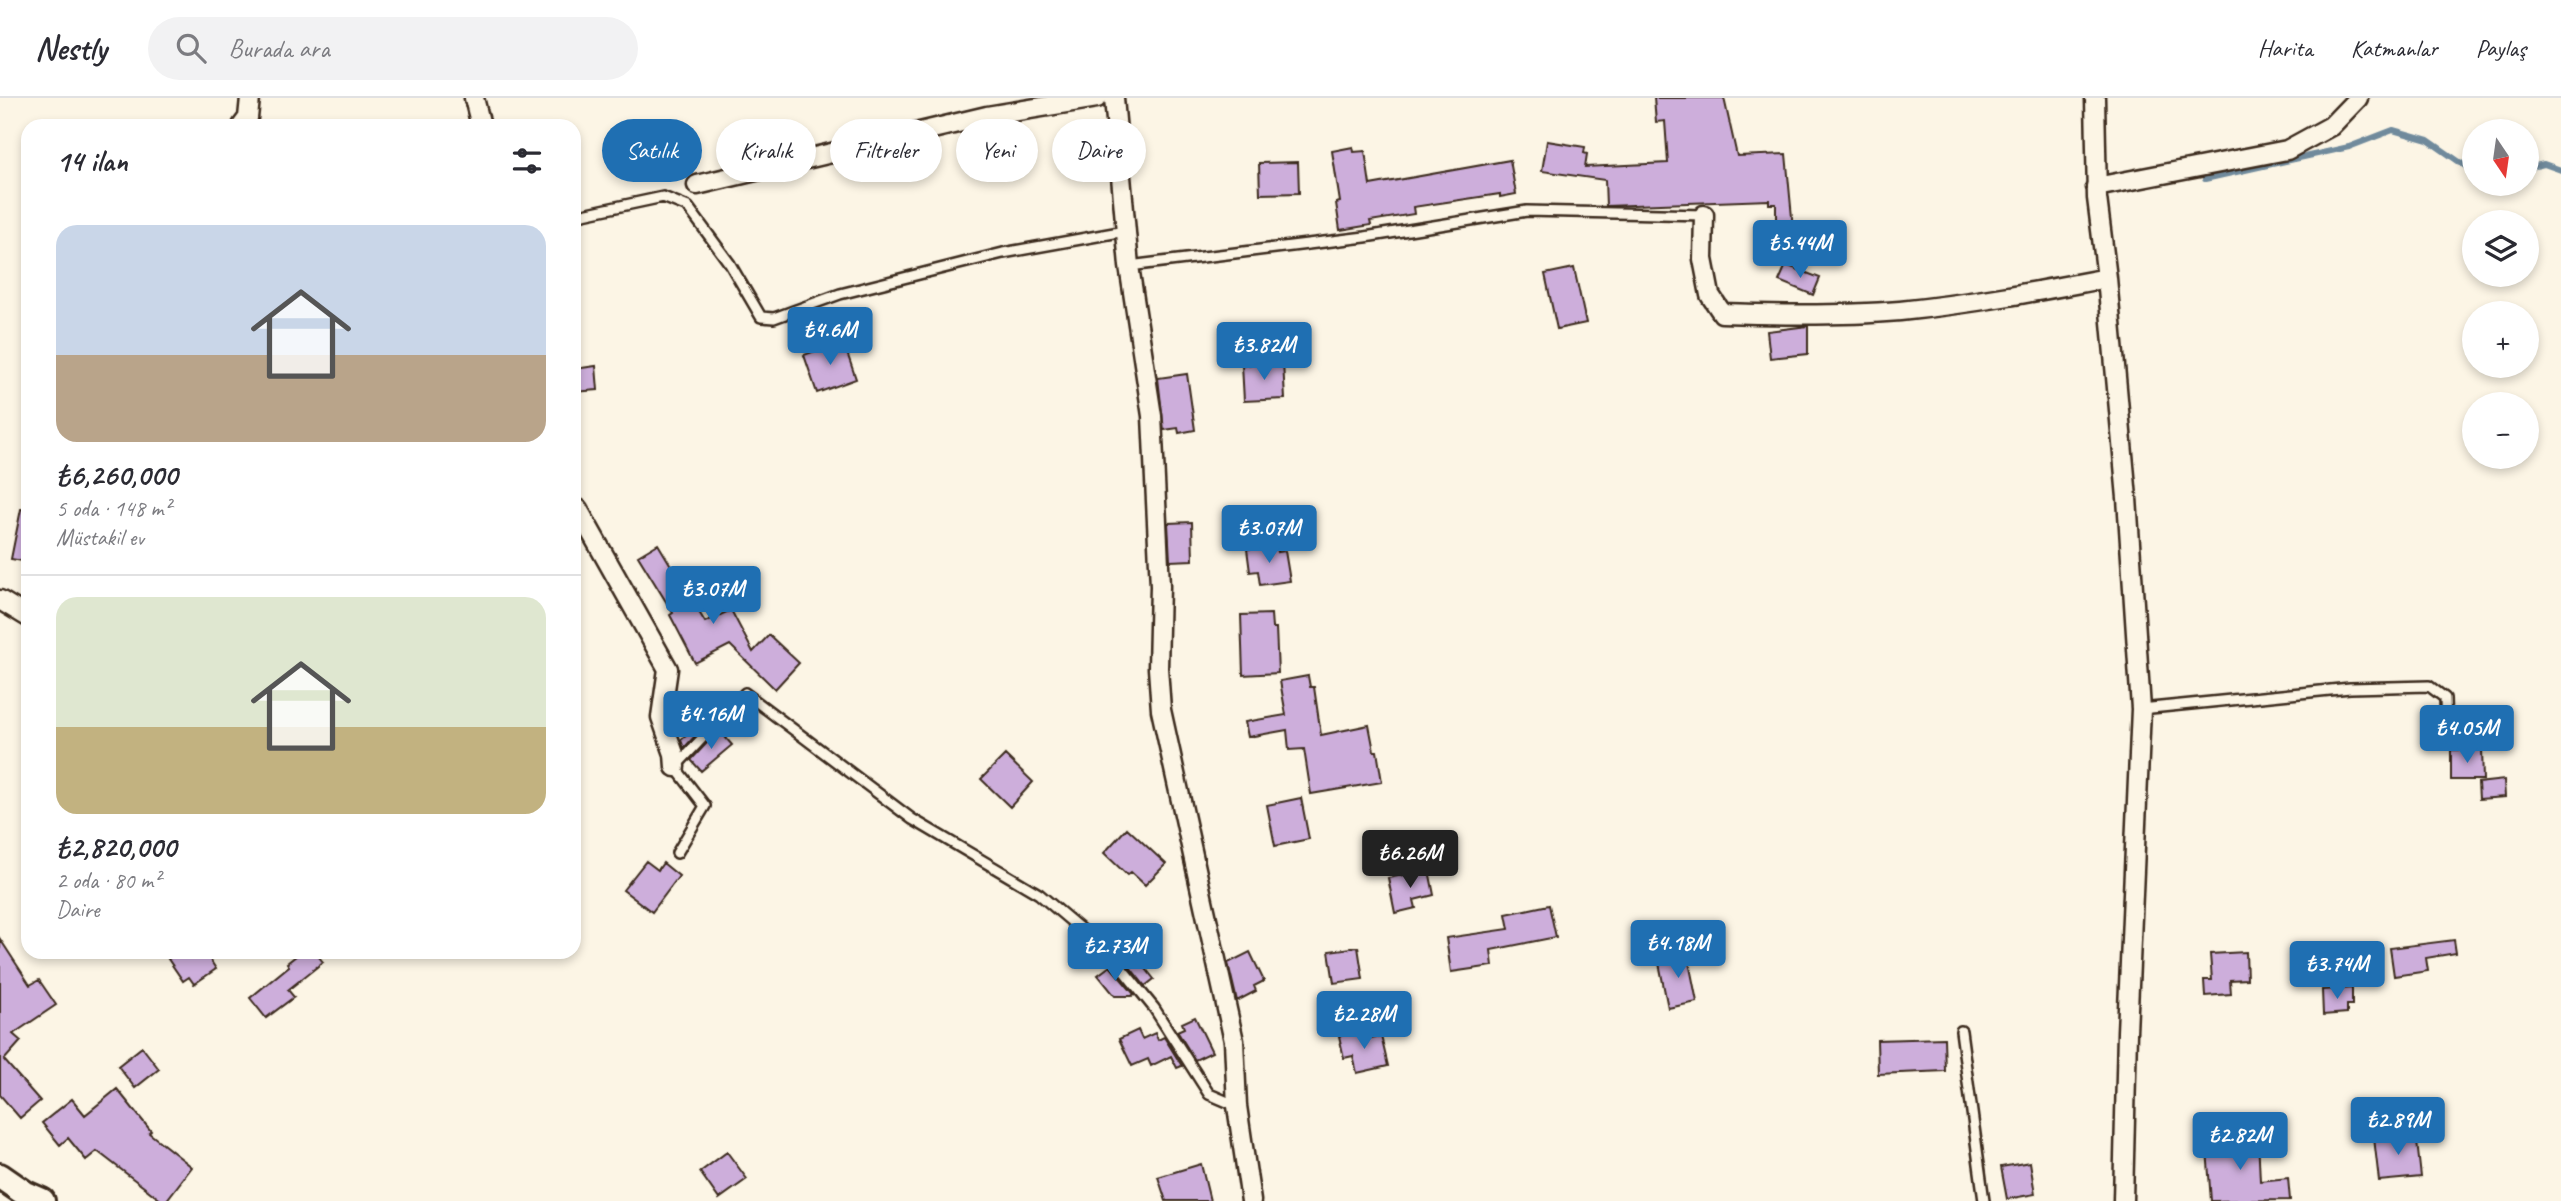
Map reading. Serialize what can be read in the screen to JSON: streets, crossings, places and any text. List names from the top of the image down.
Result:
{
  "north": "bottom",
  "page": {
    "header": "Nestly",
    "search": "Burada ara",
    "nav": ["Harita", "Katmanlar", "Paylaş"],
    "map_buttons": ["+", "−"],
    "chip": [
      "Satılık",
      "Kiralık",
      "Filtreler",
      "Yeni",
      "Daire"
    ],
    "heading": "14 ilan",
    "list": [
      {
        "name": "₺6,260,000",
        "note": "5 oda · 148 m² · Müstakil ev"
      },
      {
        "name": "₺2,820,000",
        "note": "2 oda · 80 m² · Daire"
      }
    ],
    "price": [
      "₺5.44M",
      "₺4.6M",
      "₺3.82M",
      "₺3.07M",
      "₺3.07M",
      "₺4.16M",
      "₺4.05M",
      "₺6.26M",
      "₺4.18M",
      "₺2.73M",
      "₺3.74M",
      "₺2.28M",
      "₺2.89M",
      "₺2.82M"
    ]
  }
}
